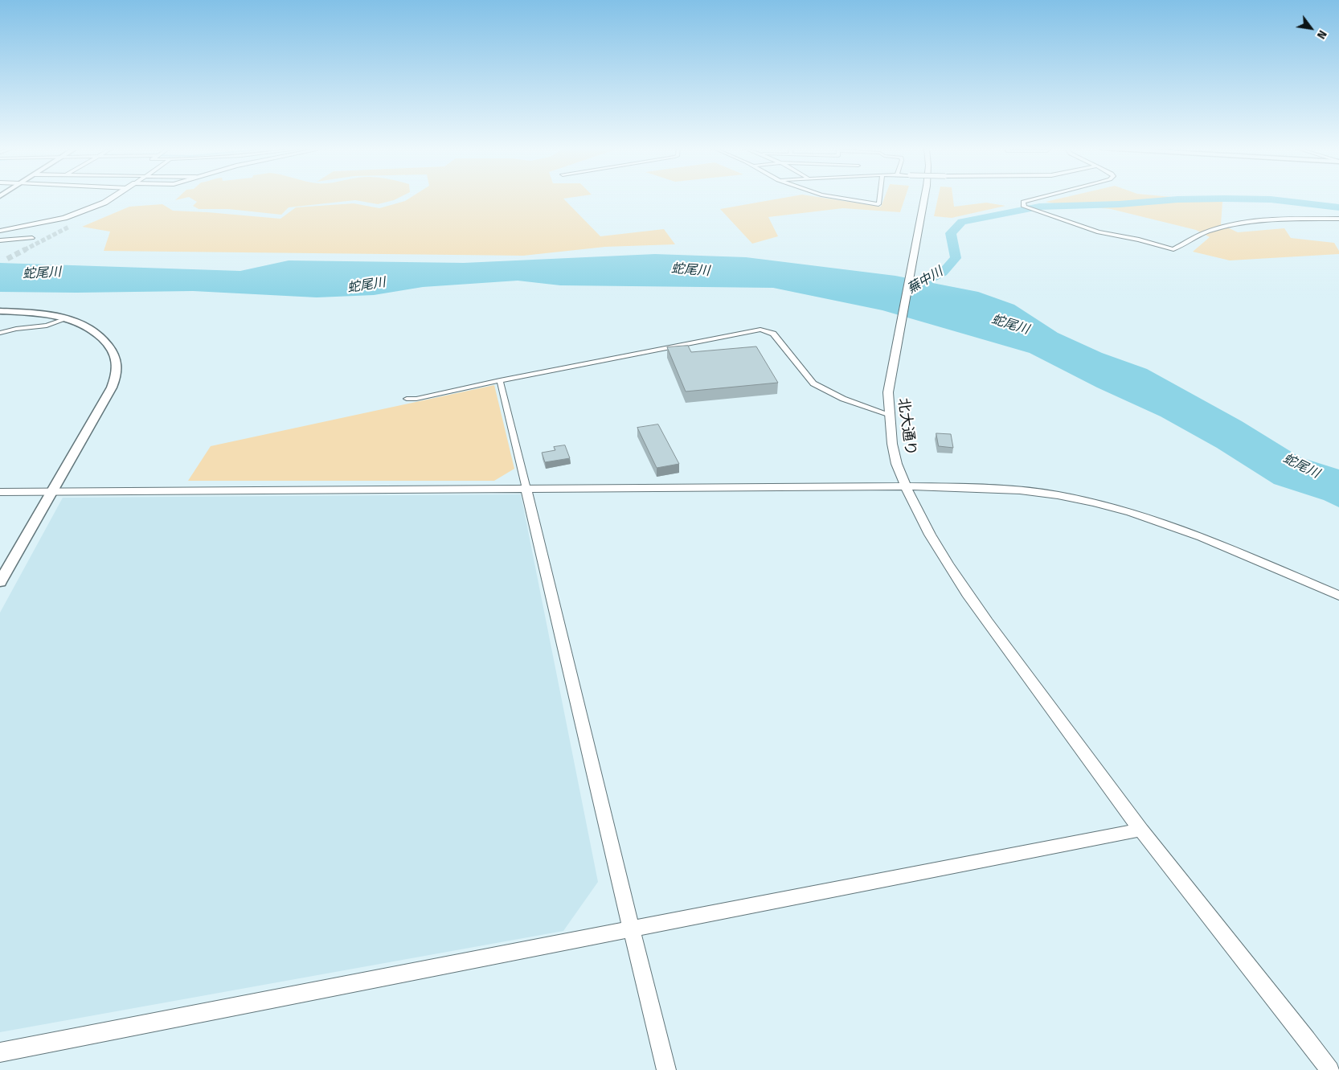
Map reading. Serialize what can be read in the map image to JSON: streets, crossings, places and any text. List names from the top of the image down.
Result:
{
  "streets": {
    "street": ["北大通り"]
  },
  "water": ["蛇尾川", "蕪中川"],
  "north": "bottom right"
}
